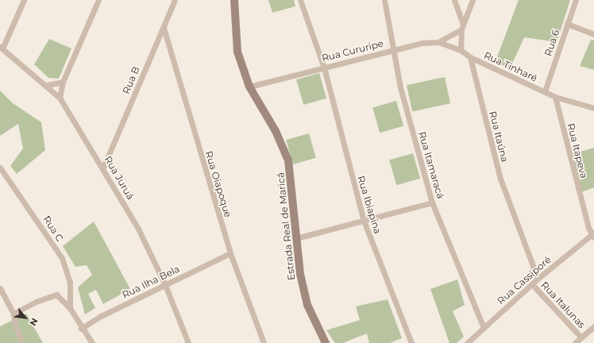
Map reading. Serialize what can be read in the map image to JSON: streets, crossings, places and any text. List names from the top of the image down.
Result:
{
  "streets": {
    "main road": ["Estrada Real de Maricá"],
    "street": [
      "Rua 6",
      "Rua Cururipe",
      "Rua Tinharé",
      "Rua B",
      "Rua Itaúna",
      "Rua Itapeva",
      "Rua Itamaracá",
      "Rua Juruá",
      "Rua Oiapoque",
      "Rua Ibiapina",
      "Rua C",
      "Rua Cassiporé",
      "Rua Ilha Bela",
      "Rua Italunas"
    ]
  },
  "crossings": [
    ["Rua 6", "Rua Tinharé"],
    ["Rua Cururipe", "Rua Itamaracá"],
    ["Rua Cururipe", "Rua Ibiapina"],
    ["Rua Cururipe", "Estrada Real de Maricá"],
    ["Rua Tinharé", "Rua Itaúna"],
    ["Rua B", "Rua Juruá"],
    ["Rua B", "Rua Oiapoque"],
    ["Rua Itaúna", "Rua Cassiporé"],
    ["Rua Itapeva", "Rua Cassiporé"],
    ["Rua Itamaracá", "Rua Cassiporé"],
    ["Rua Juruá", "Rua Ilha Bela"],
    ["Rua Oiapoque", "Rua Ilha Bela"],
    ["Rua Cassiporé", "Rua Italunas"]
  ],
  "north": "bottom right"
}
